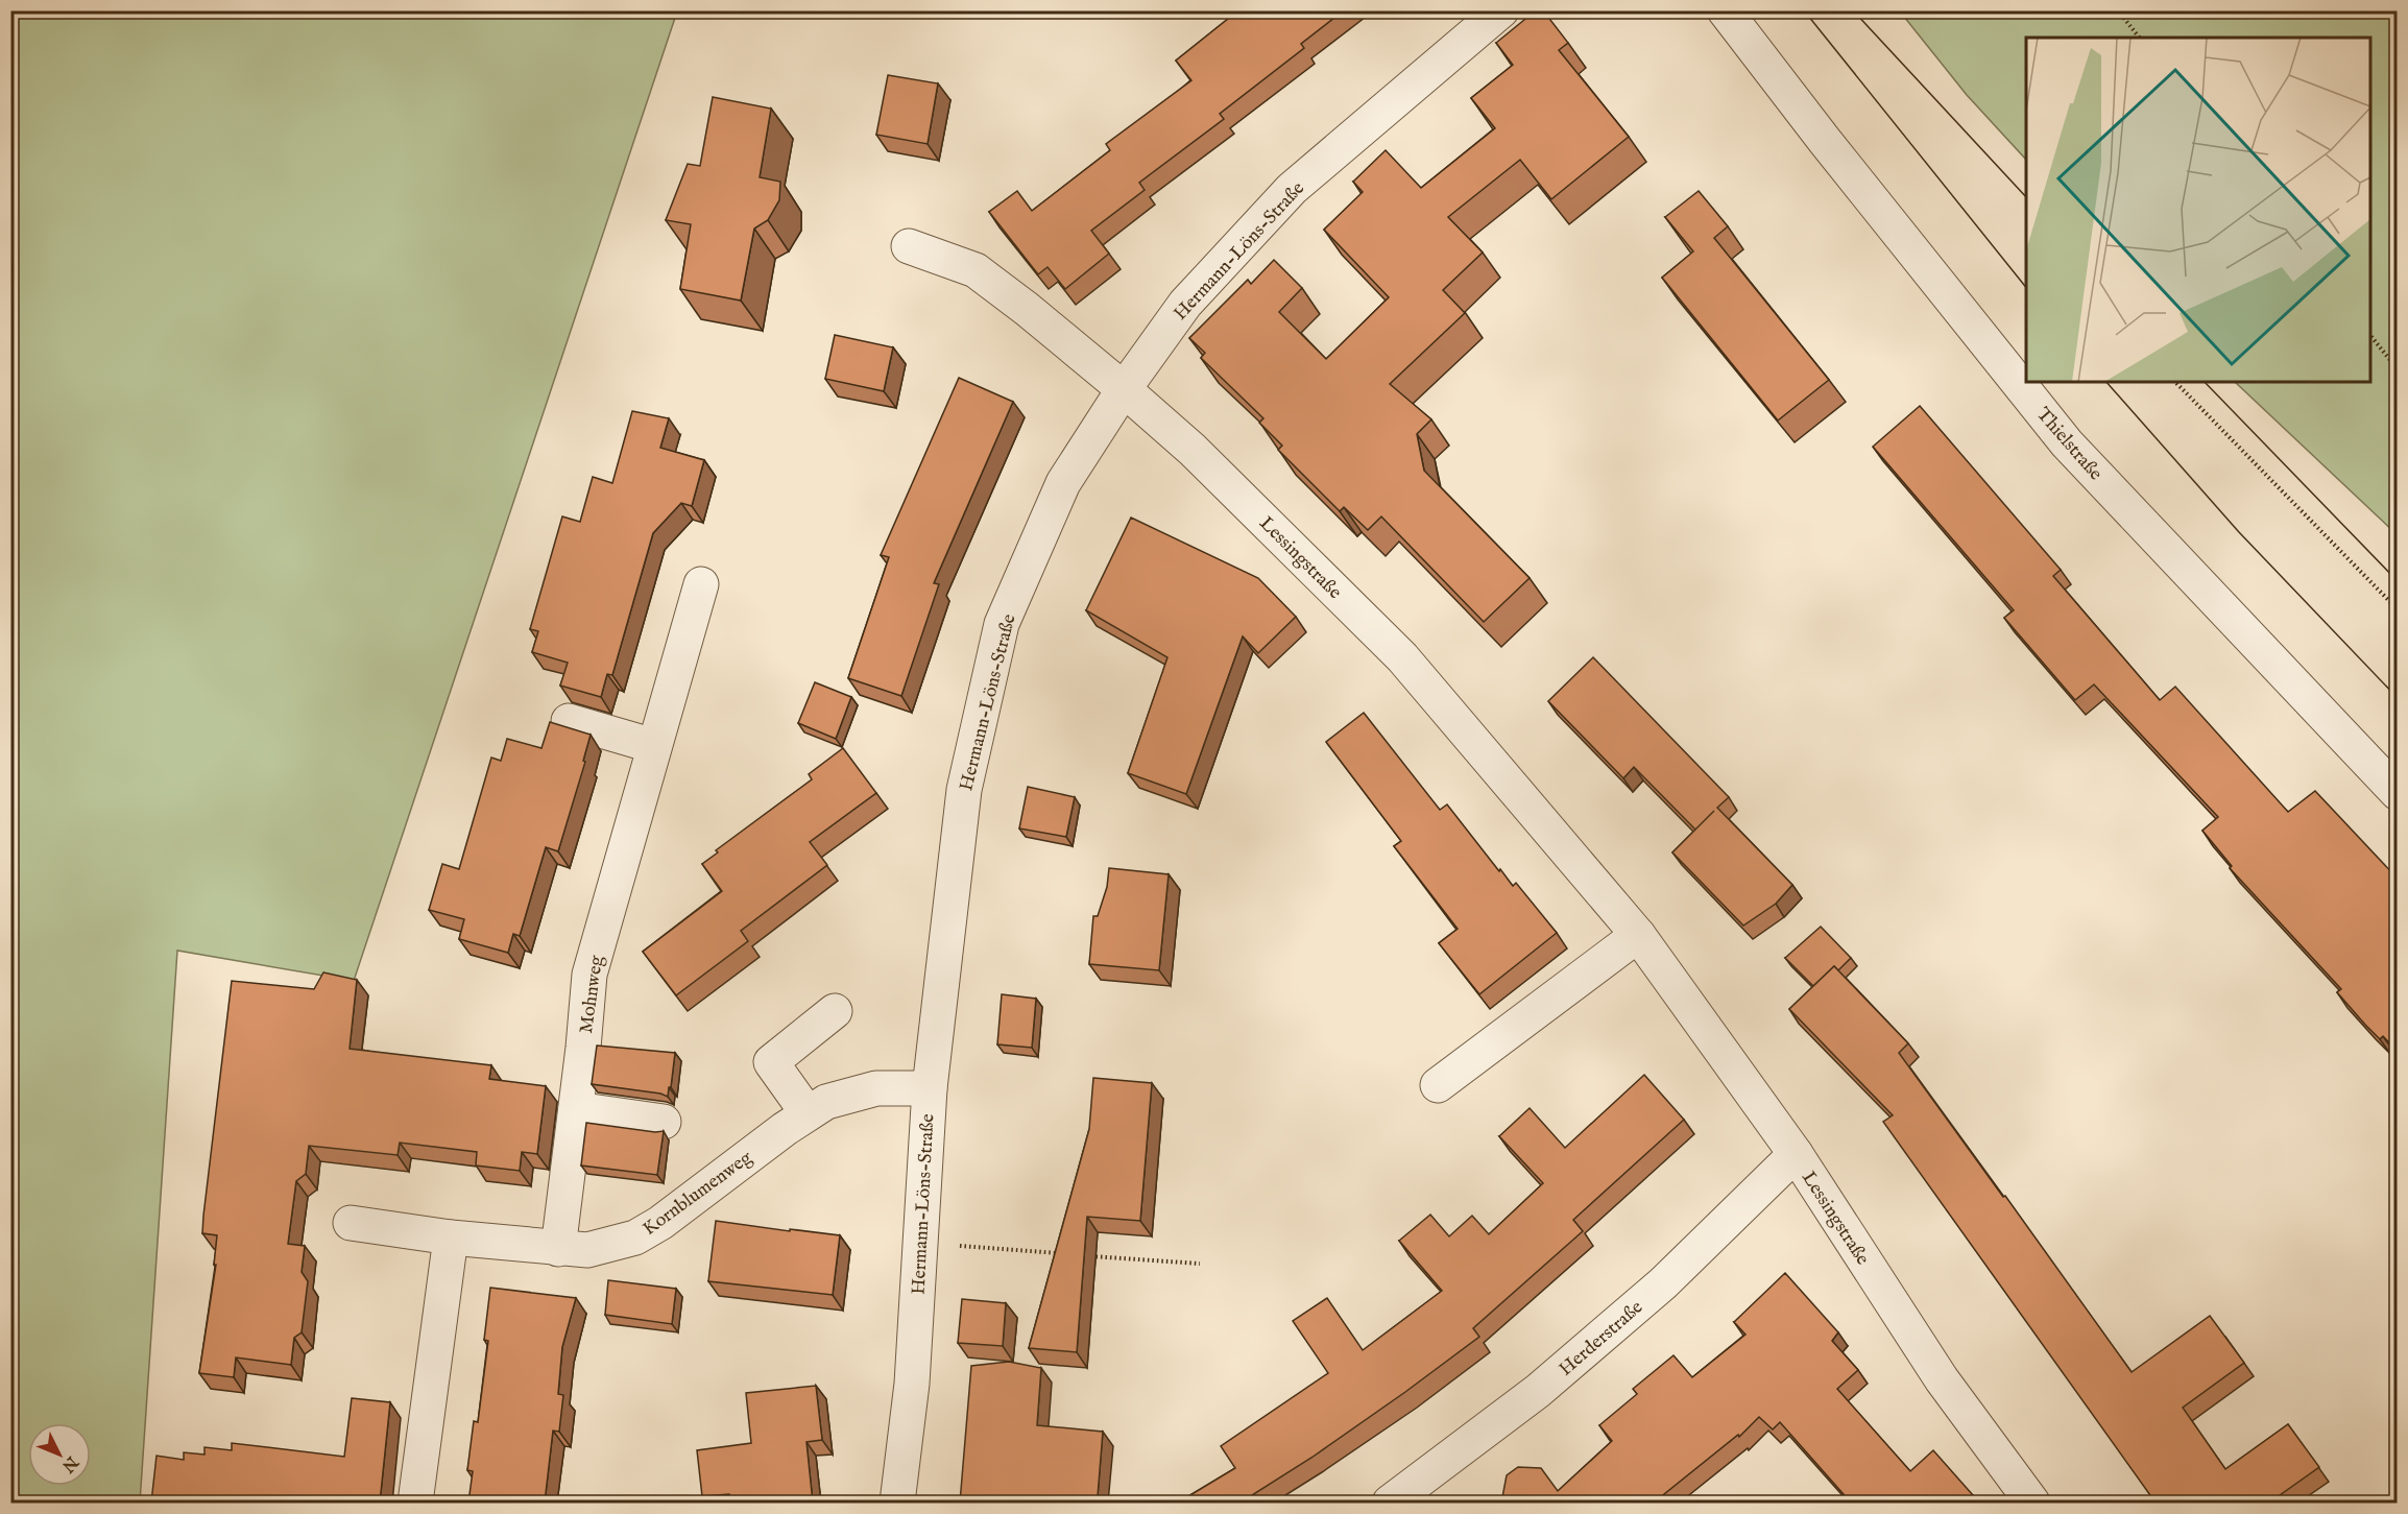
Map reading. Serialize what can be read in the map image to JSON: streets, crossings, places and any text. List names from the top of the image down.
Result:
{
  "streets": {
    "street": [
      "Hermann-Löns-Straße",
      "Thielstraße",
      "Lessingstraße",
      "Mohnweg",
      "Kornblumenweg",
      "Herderstraße"
    ]
  },
  "crossings": [
    ["Hermann-Löns-Straße", "Lessingstraße"],
    ["Hermann-Löns-Straße", "Kornblumenweg"],
    ["Lessingstraße", "Herderstraße"],
    ["Mohnweg", "Kornblumenweg"]
  ],
  "north": "bottom right"
}
